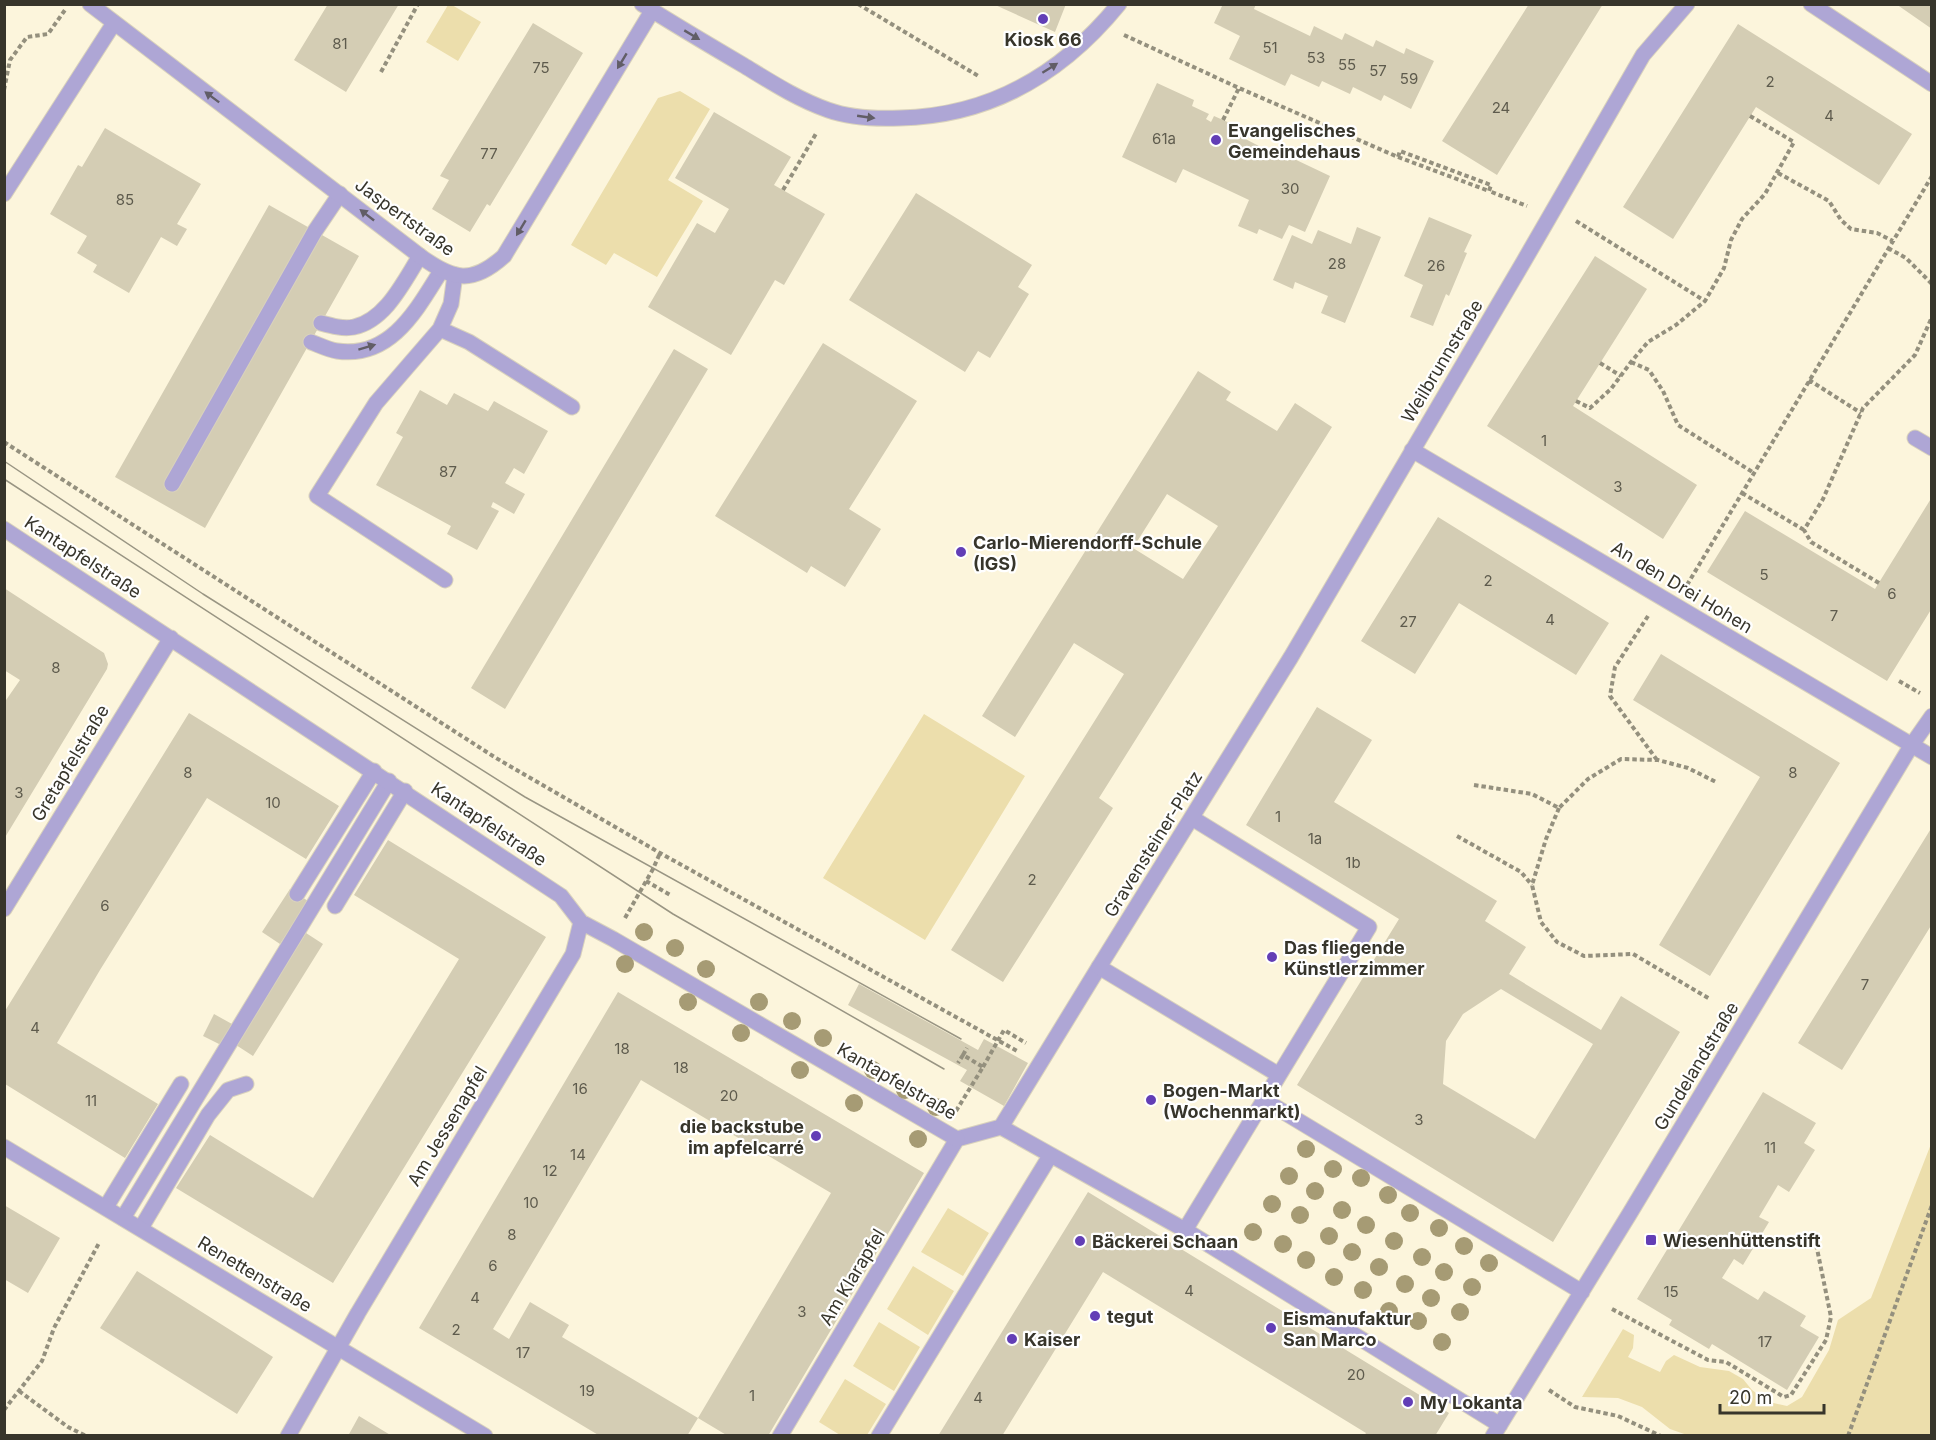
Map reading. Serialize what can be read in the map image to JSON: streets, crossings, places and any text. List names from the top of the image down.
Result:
{
  "streets": {
    "street": [
      "Jaspertstraße",
      "Weilbrunnstraße",
      "Kantapfelstraße",
      "An den Drei Hohen",
      "Gretapfelstraße",
      "Gravensteiner-Platz",
      "Gundelandstraße",
      "Am Jessenapfel",
      "Renettenstraße",
      "Am Klarapfel"
    ]
  },
  "crossings": [
    ["Weilbrunnstraße", "An den Drei Hohen"],
    ["Weilbrunnstraße", "Gravensteiner-Platz"],
    ["Kantapfelstraße", "Gretapfelstraße"],
    ["Kantapfelstraße", "Am Jessenapfel"],
    ["Kantapfelstraße", "Am Klarapfel"],
    ["An den Drei Hohen", "Gundelandstraße"],
    ["Am Jessenapfel", "Renettenstraße"]
  ],
  "places": {
    "other": [
      "Kiosk 66",
      "Evangelisches Gemeindehaus",
      "Carlo-Mierendorff-Schule (IGS)",
      "Das fliegende Künstlerzimmer",
      "Bogen-Markt (Wochenmarkt)",
      "die backstube im apfelcarré",
      "Bäckerei Schaan",
      "tegut",
      "Eismanufaktur San Marco",
      "Kaiser",
      "My Lokanta"
    ],
    "transit": ["Wiesenhüttenstift"]
  },
  "house_numbers": [
    "81",
    "51",
    "53",
    "55",
    "75",
    "57",
    "59",
    "2",
    "24",
    "4",
    "61a",
    "77",
    "30",
    "85",
    "28",
    "26",
    "1",
    "87",
    "3",
    "5",
    "2",
    "6",
    "7",
    "4",
    "27",
    "8",
    "8",
    "8",
    "3",
    "10",
    "1",
    "1a",
    "1b",
    "2",
    "6",
    "7",
    "4",
    "18",
    "18",
    "16",
    "20",
    "11",
    "3",
    "11",
    "14",
    "12",
    "10",
    "8",
    "6",
    "4",
    "15",
    "4",
    "3",
    "2",
    "17",
    "17",
    "20",
    "19",
    "1",
    "4"
  ],
  "scale_bar": "20 m"
}
